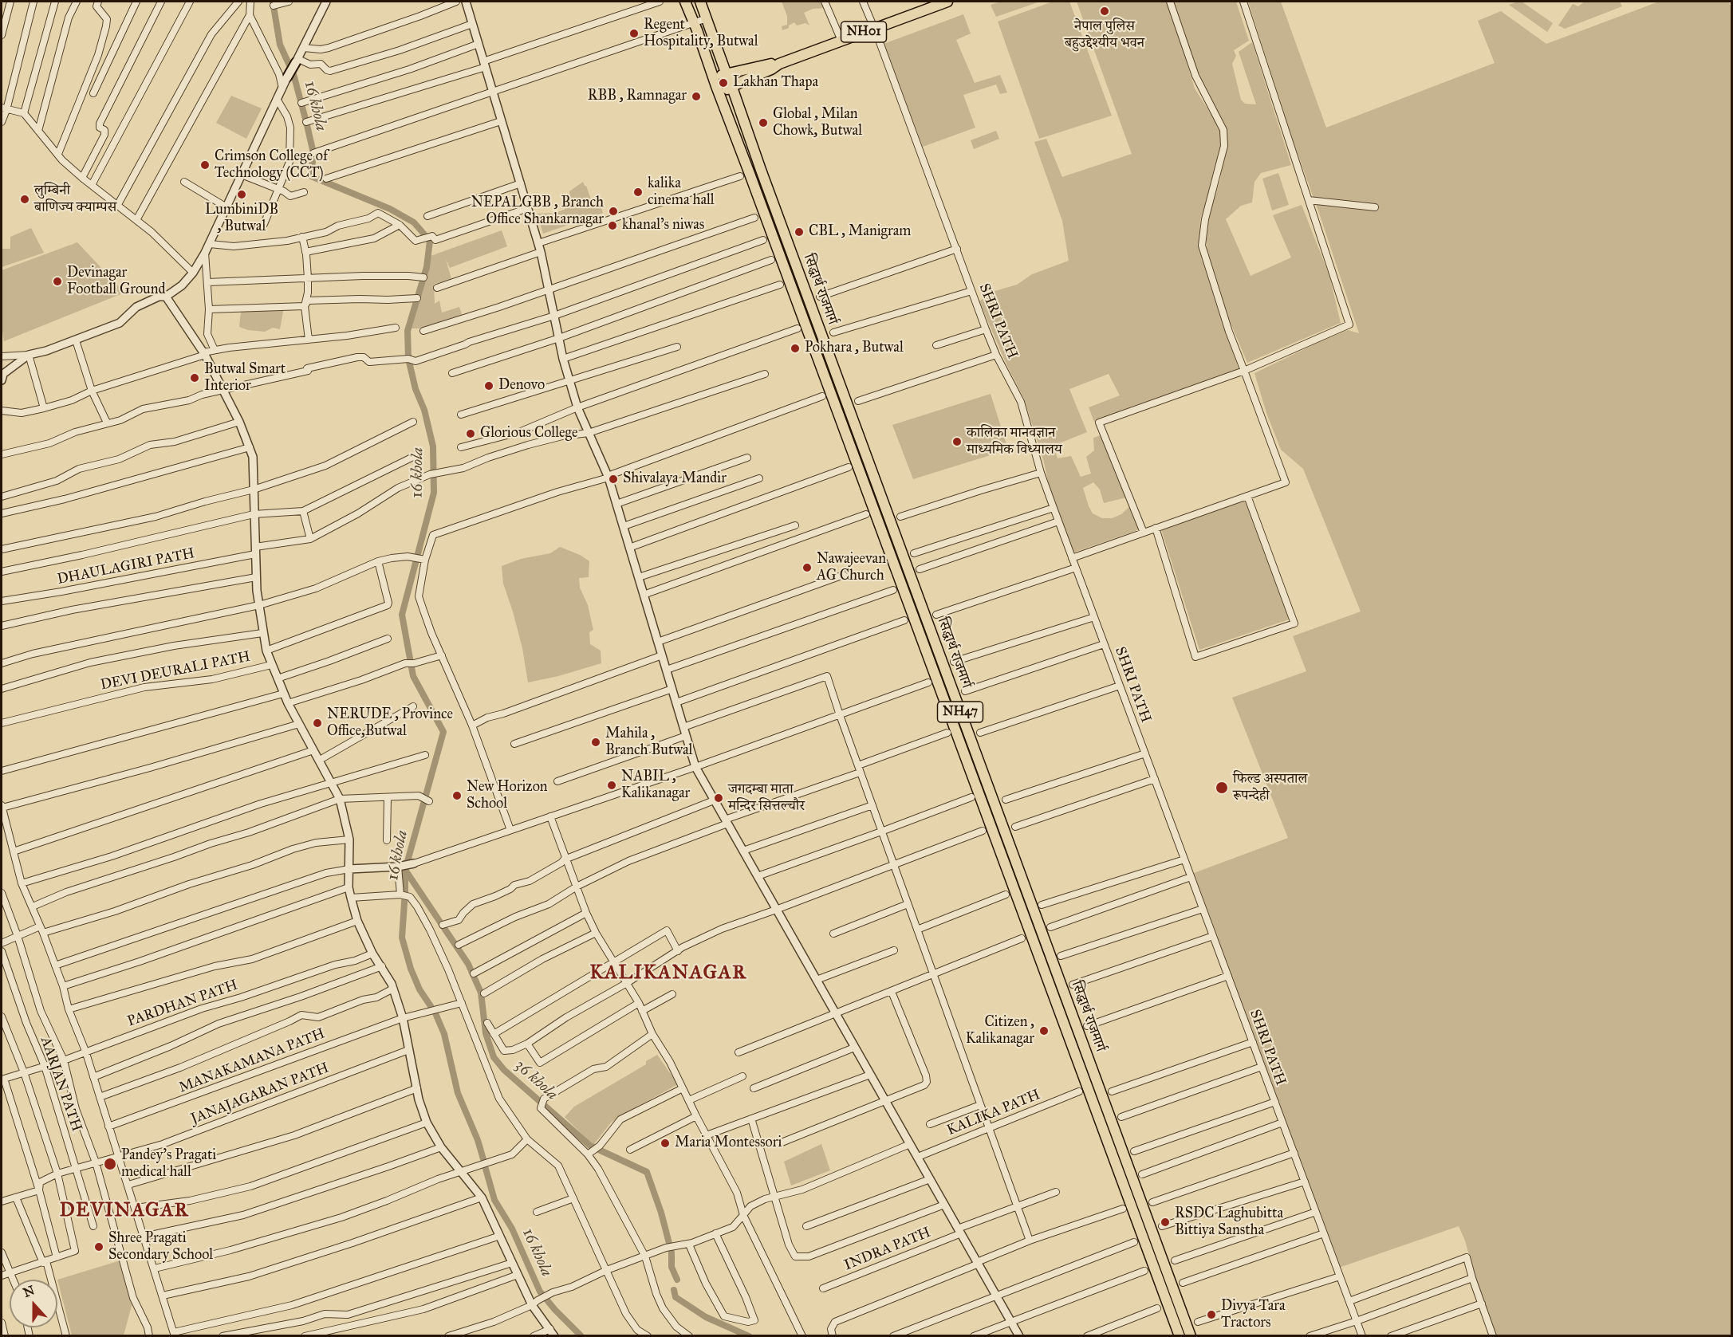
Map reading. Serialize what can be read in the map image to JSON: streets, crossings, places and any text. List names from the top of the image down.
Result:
{
  "streets": {
    "highway": ["NH01", "सिद्धार्थ राजमार्ग", "NH47"],
    "street": [
      "SHRI PATH",
      "DHAULAGIRI PATH",
      "DEVI DEURALI PATH",
      "PARDHAN PATH",
      "MANAKAMANA PATH",
      "AARJAN PATH",
      "JANAJAGARAN PATH",
      "KALIKA PATH",
      "INDRA PATH"
    ]
  },
  "crossings": [
    ["NH01", "सिद्धार्थ राजमार्ग"],
    ["NH01", "NH47"],
    ["सिद्धार्थ राजमार्ग", "NH47"],
    ["PARDHAN PATH", "AARJAN PATH"],
    ["AARJAN PATH", "JANAJAGARAN PATH"]
  ],
  "districts": ["KALIKANAGAR", "DEVINAGAR"],
  "water": ["16 khola", "36 khola"],
  "places": [
    "नेपाल पुलिस बहुउद्देश्यीय भवन",
    "Regent Hospitality, Butwal",
    "Lakhan Thapa",
    "RBB , Ramnagar",
    "Global , Milan Chowk, Butwal",
    "Crimson College of Technology (CCT)",
    "kalika cinema hall",
    "LumbiniDB , Butwal",
    "लुम्बिनी बाणिज्य क्याम्पस",
    "NEPALGBB , Branch Office Shankarnagar",
    "khanal's niwas",
    "CBL , Manigram",
    "Devinagar Football Ground",
    "Pokhara , Butwal",
    "Butwal Smart Interior",
    "Denovo",
    "Glorious College",
    "कालिका मानवज्ञान माध्यमिक विध्यालय",
    "Shivalaya Mandir",
    "Nawajeevan AG Church",
    "NERUDE , Province Office,Butwal",
    "Mahila , Branch Butwal",
    "NABIL , Kalikanagar",
    "फिल्ड अस्पताल रूपन्देही",
    "New Horizon School",
    "जगदम्बा माता मन्दिर सित्तल्चौर",
    "Citizen , Kalikanagar",
    "Maria Montessori",
    "Pandey's Pragati medical hall",
    "RSDC Laghubitta Bittiya Sanstha",
    "Shree Pragati Secondary School",
    "Divya Tara Tractors"
  ],
  "north": "top"
}
